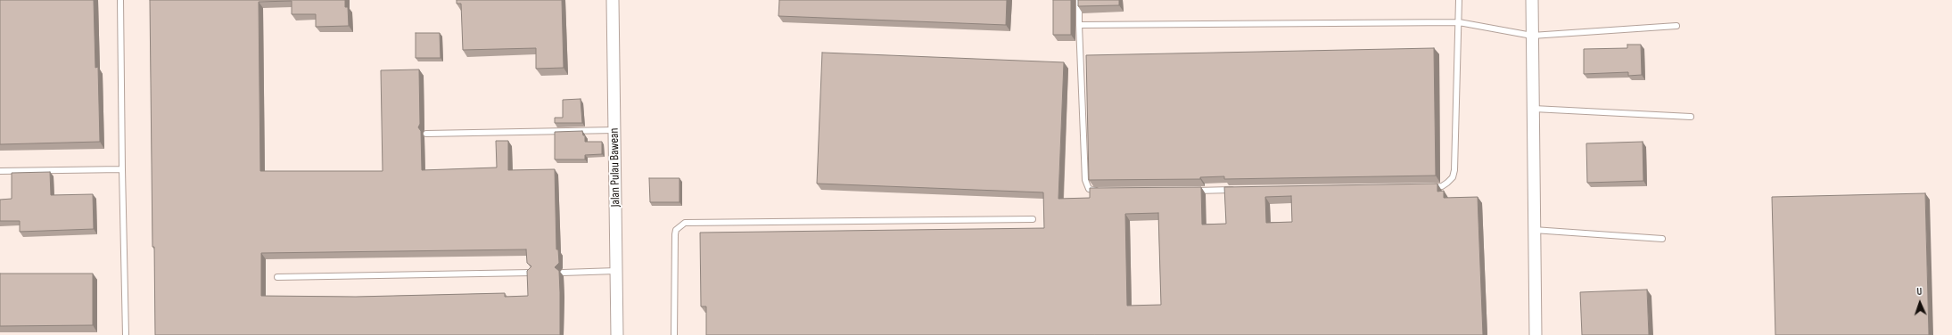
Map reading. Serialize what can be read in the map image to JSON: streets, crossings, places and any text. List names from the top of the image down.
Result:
{
  "streets": {
    "street": ["Jalan Pulau Bawean"]
  },
  "north": "top"
}
